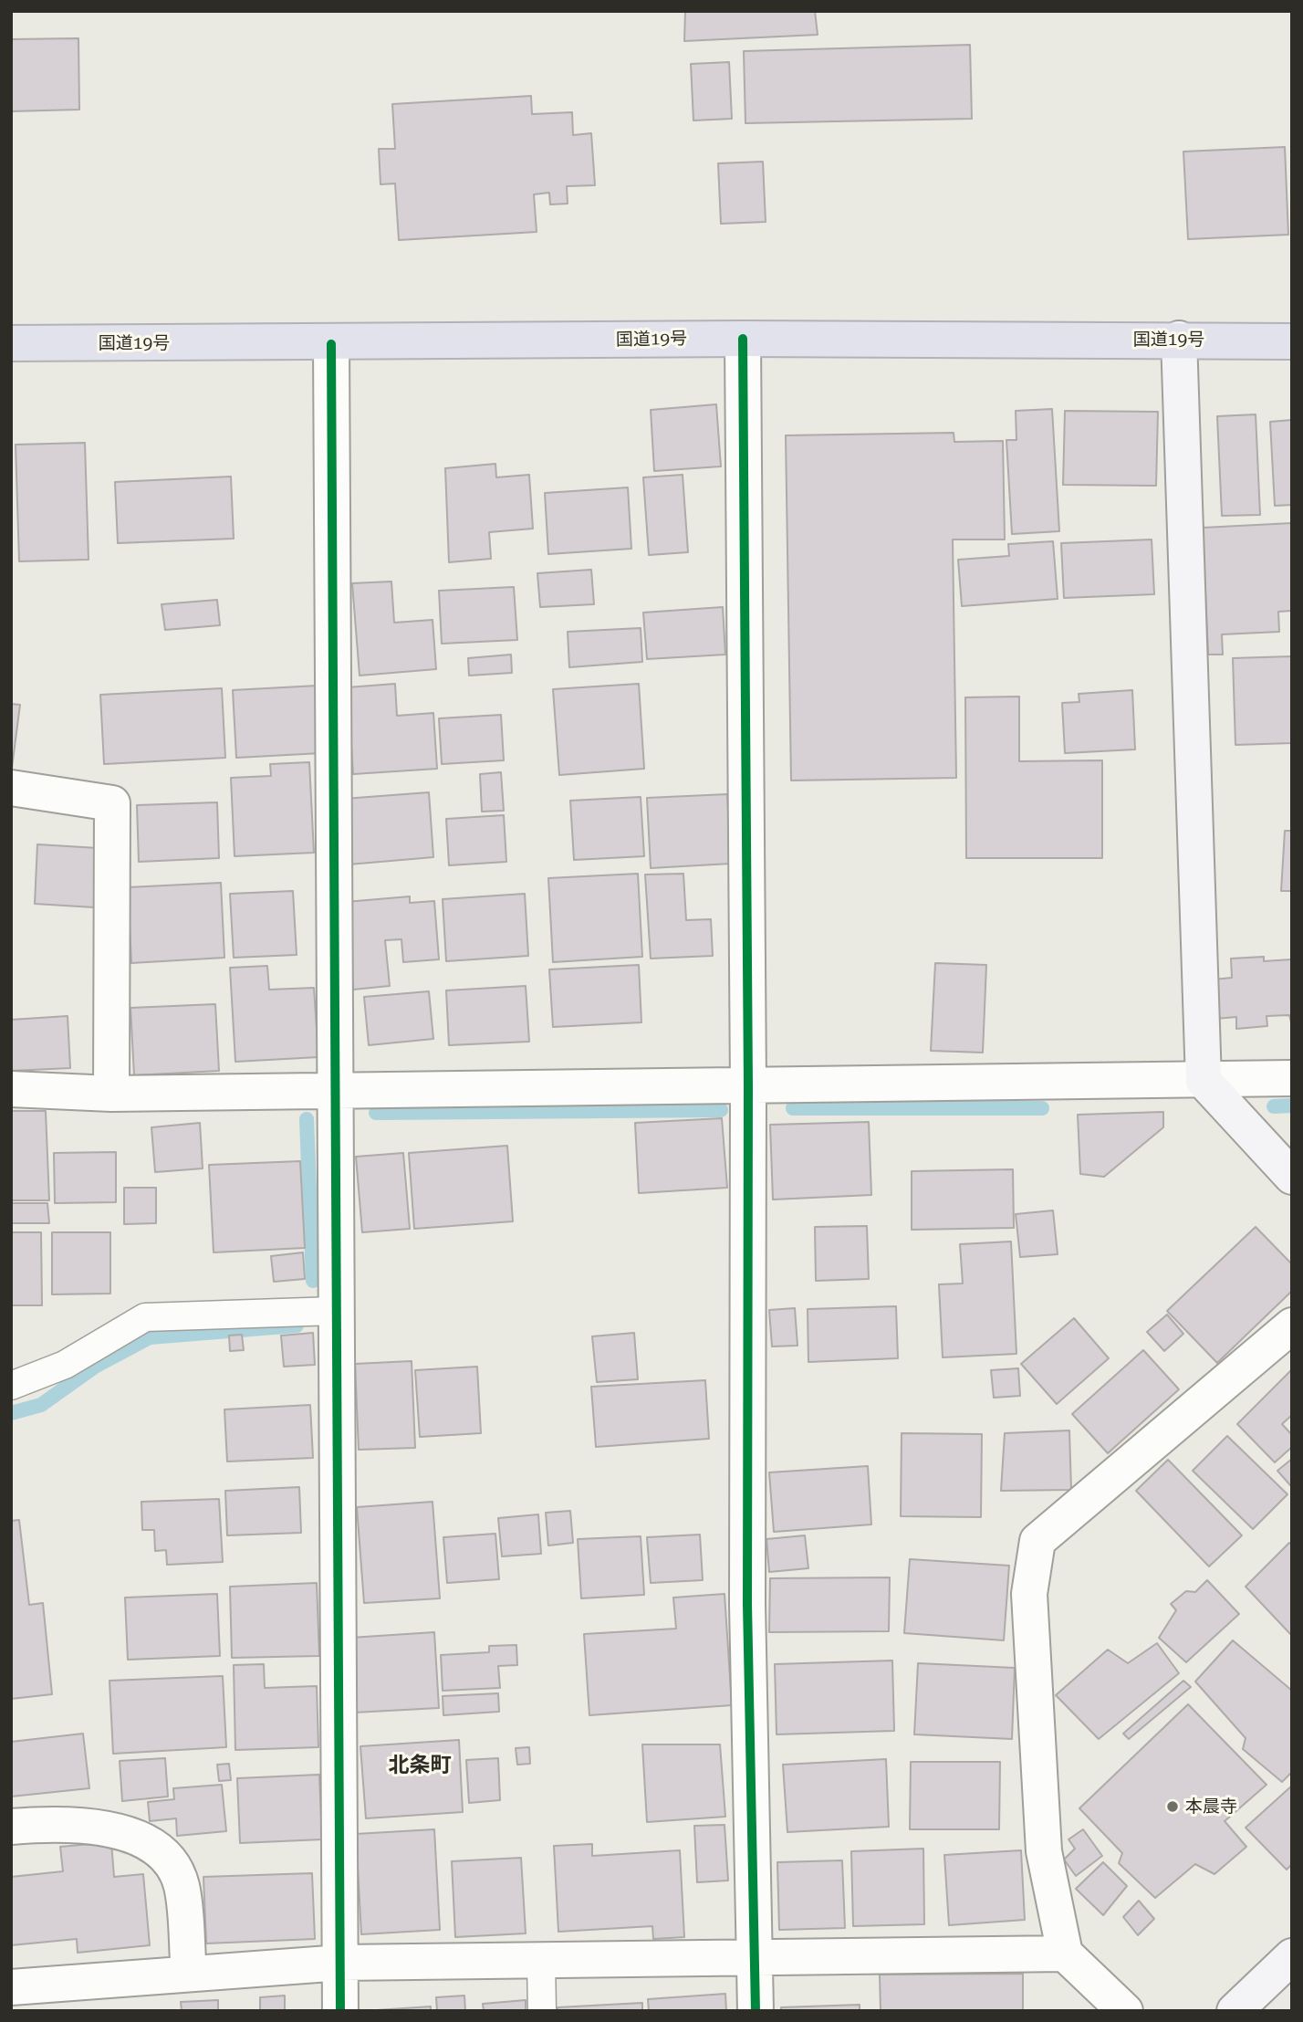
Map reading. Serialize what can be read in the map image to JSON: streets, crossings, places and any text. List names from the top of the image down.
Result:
{
  "streets": {
    "highway": ["国道19号"]
  },
  "districts": ["北条町"],
  "places": ["本晨寺"]
}
